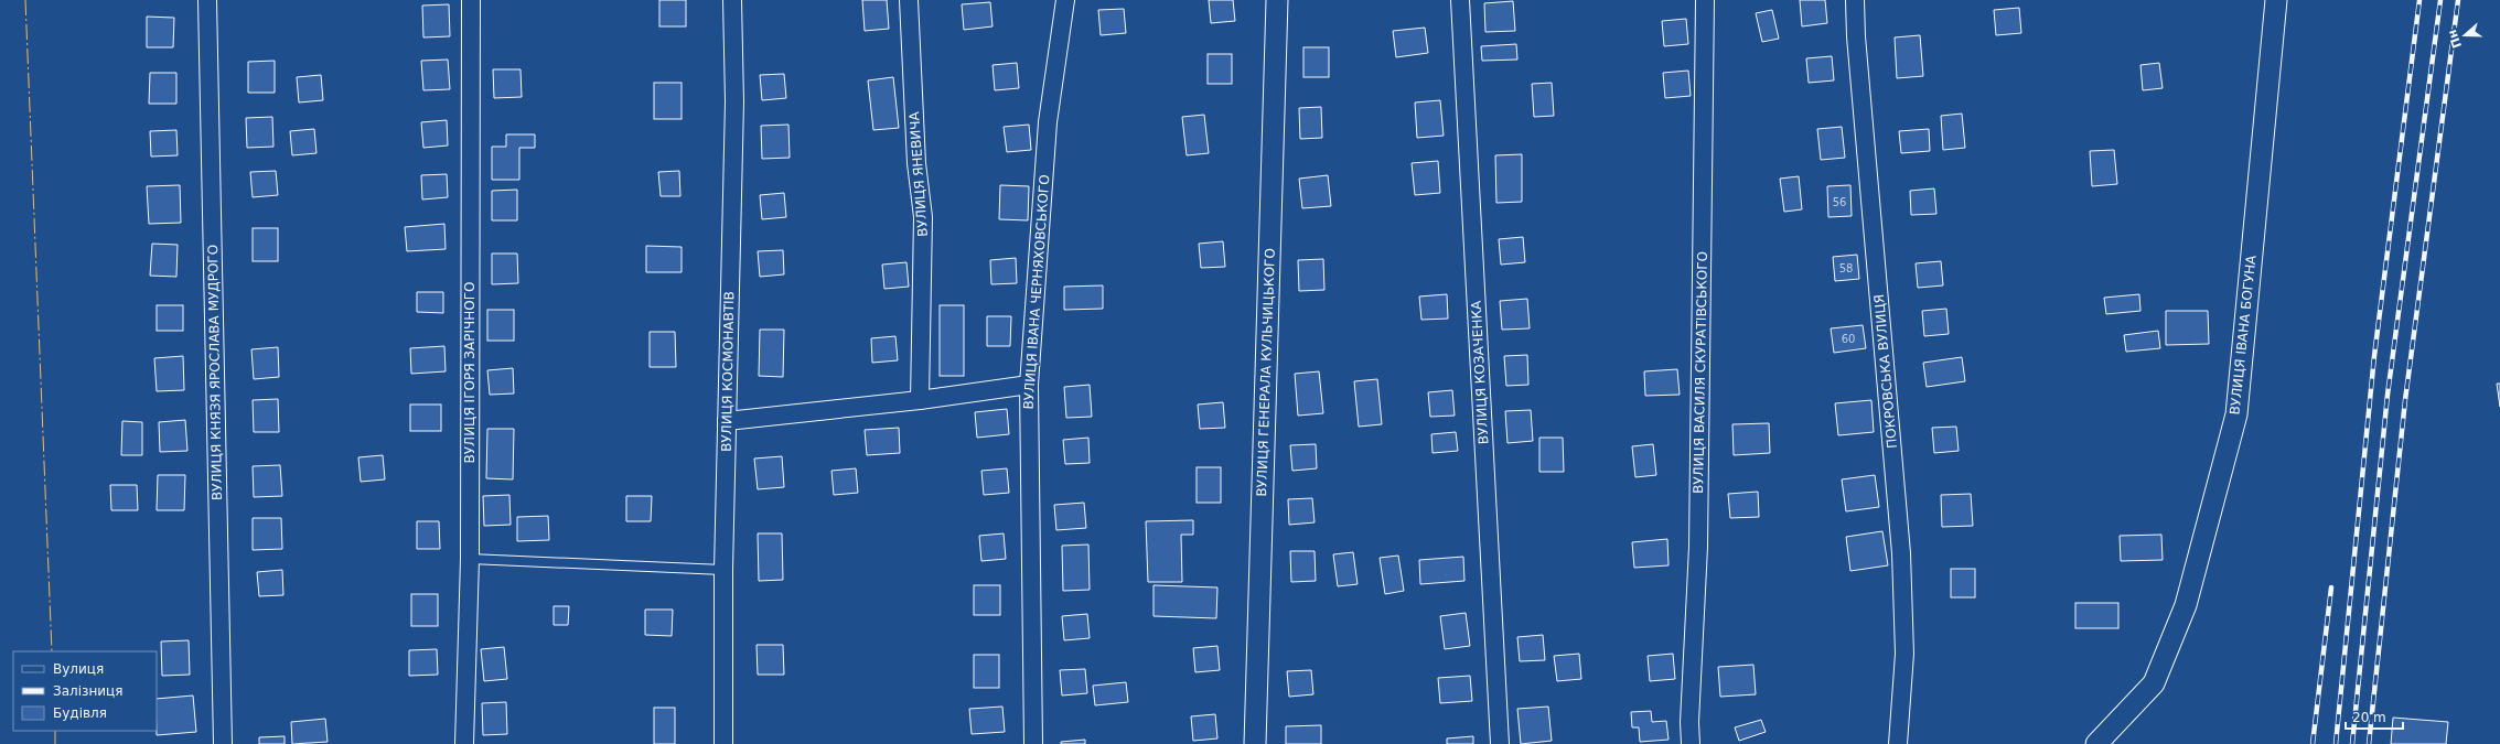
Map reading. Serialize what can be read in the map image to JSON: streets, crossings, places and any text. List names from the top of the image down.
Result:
{
  "streets": {
    "street": [
      "ВУЛИЦЯ ЯНЕВИЧА",
      "ВУЛИЦЯ ІВАНА ЧЕРНЯХОВСЬКОГО",
      "ВУЛИЦЯ ІВАНА БОГУНА",
      "ВУЛИЦЯ КОСМОНАВТІВ",
      "ПОКРОВСЬКА ВУЛИЦЯ",
      "ВУЛИЦЯ КНЯЗЯ ЯРОСЛАВА МУДРОГО",
      "ВУЛИЦЯ ІГОРЯ ЗАРІЧНОГО",
      "ВУЛИЦЯ ГЕНЕРАЛА КУЛЬЧИЦЬКОГО",
      "ВУЛИЦЯ КОЗАЧЕНКА",
      "ВУЛИЦЯ ВАСИЛЯ СКУРАТІВСЬКОГО"
    ]
  },
  "house_numbers": ["56", "58", "60"],
  "legend": ["Вулиця", "Залізниця", "Будівля"],
  "scale_bar": "20 m",
  "north": "left"
}
